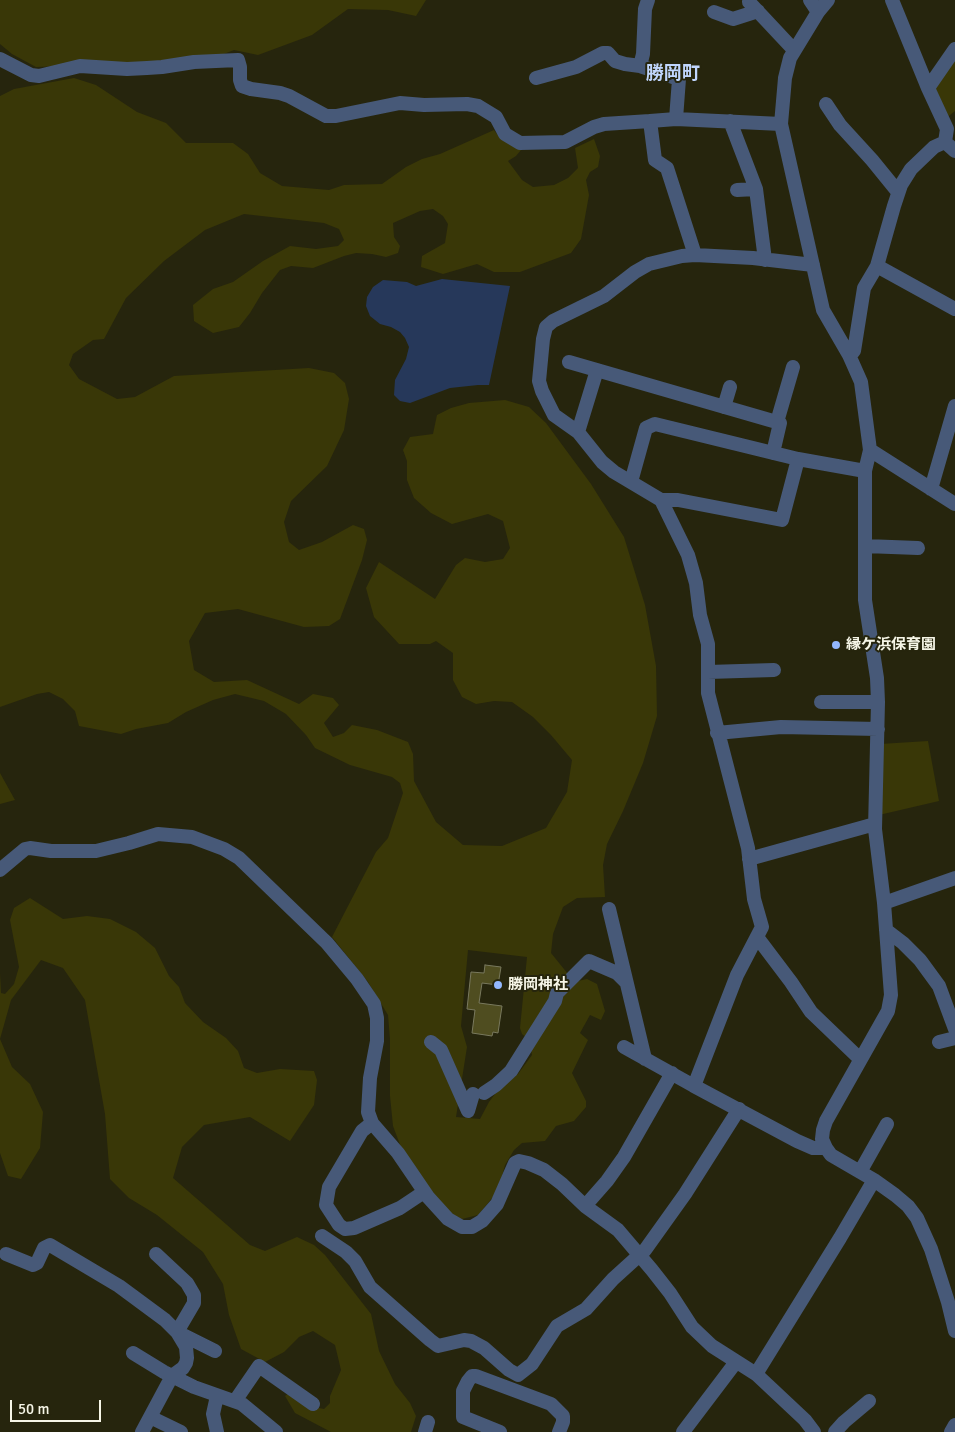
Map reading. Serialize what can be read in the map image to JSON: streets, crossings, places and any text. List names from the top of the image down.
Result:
{
  "districts": ["勝岡町"],
  "places": ["縁ケ浜保育園", "勝岡神社"],
  "scale_bar": "50 m"
}
